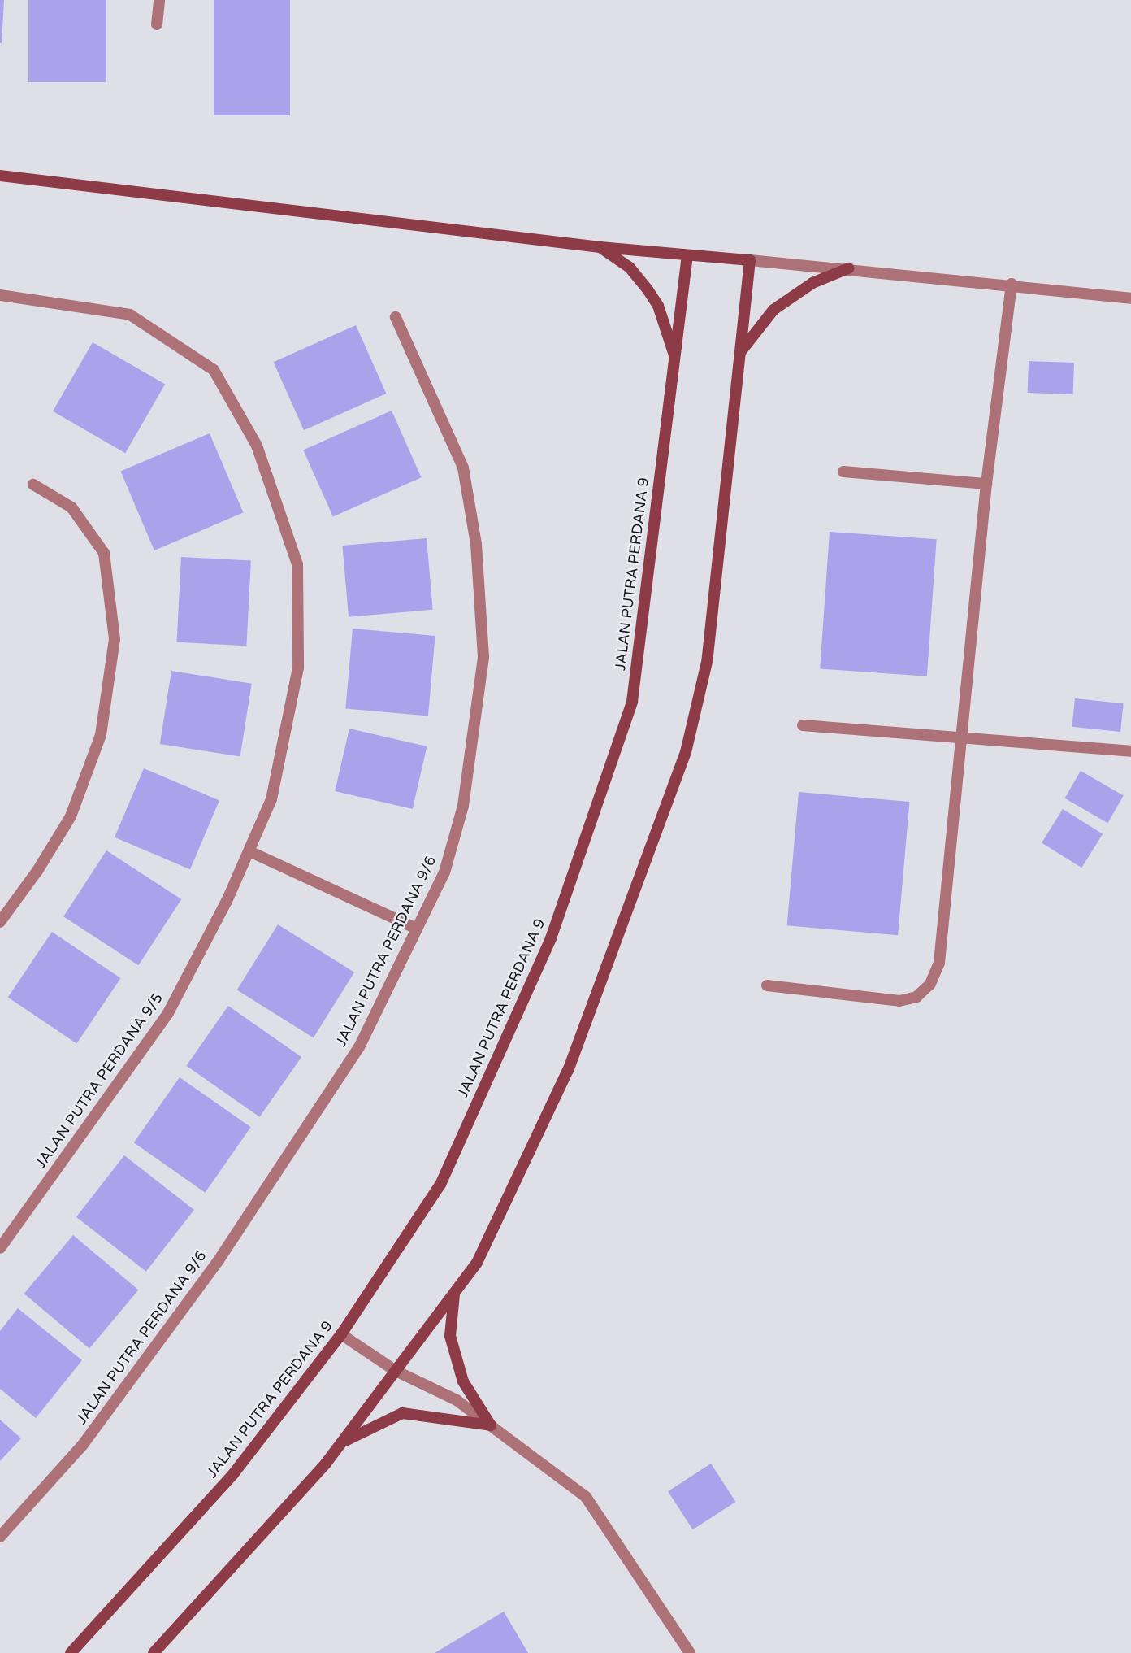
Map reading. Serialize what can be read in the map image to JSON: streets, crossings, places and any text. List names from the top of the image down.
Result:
{
  "streets": {
    "street": ["JALAN PUTRA PERDANA 9", "JALAN PUTRA PERDANA 9/6", "JALAN PUTRA PERDANA 9/5"]
  }
}
